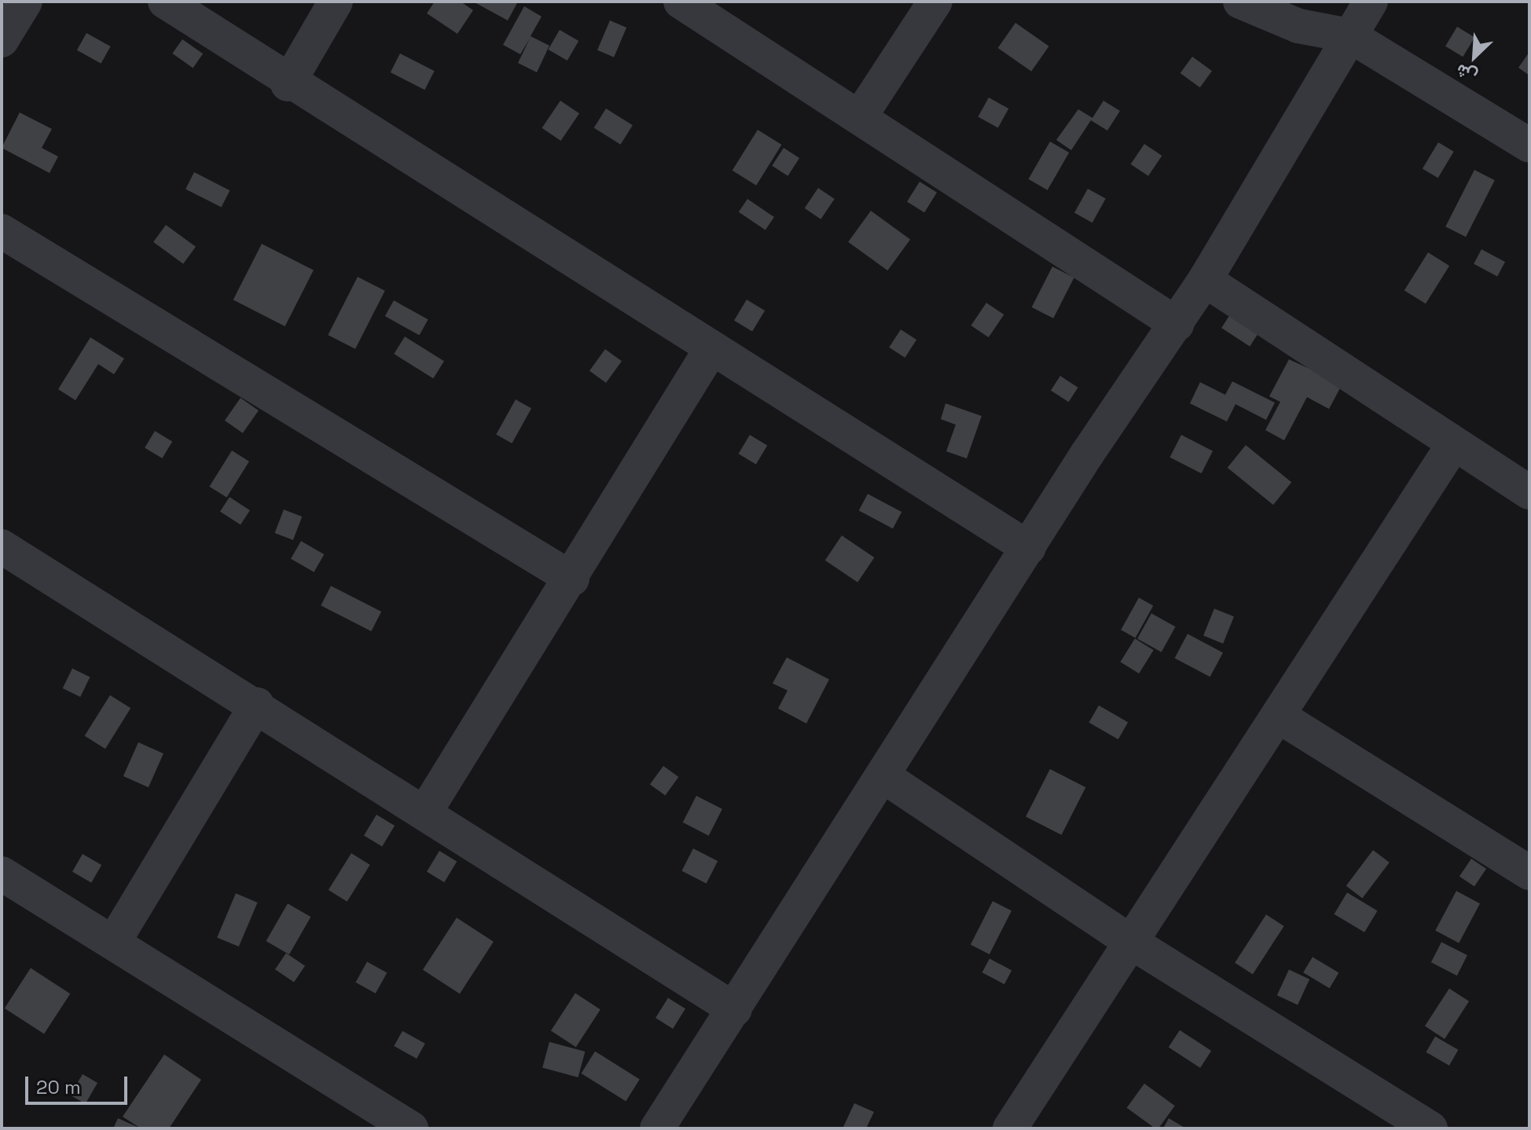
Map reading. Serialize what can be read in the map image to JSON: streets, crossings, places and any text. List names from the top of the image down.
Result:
{
  "scale_bar": "20 m",
  "north": "bottom left"
}
